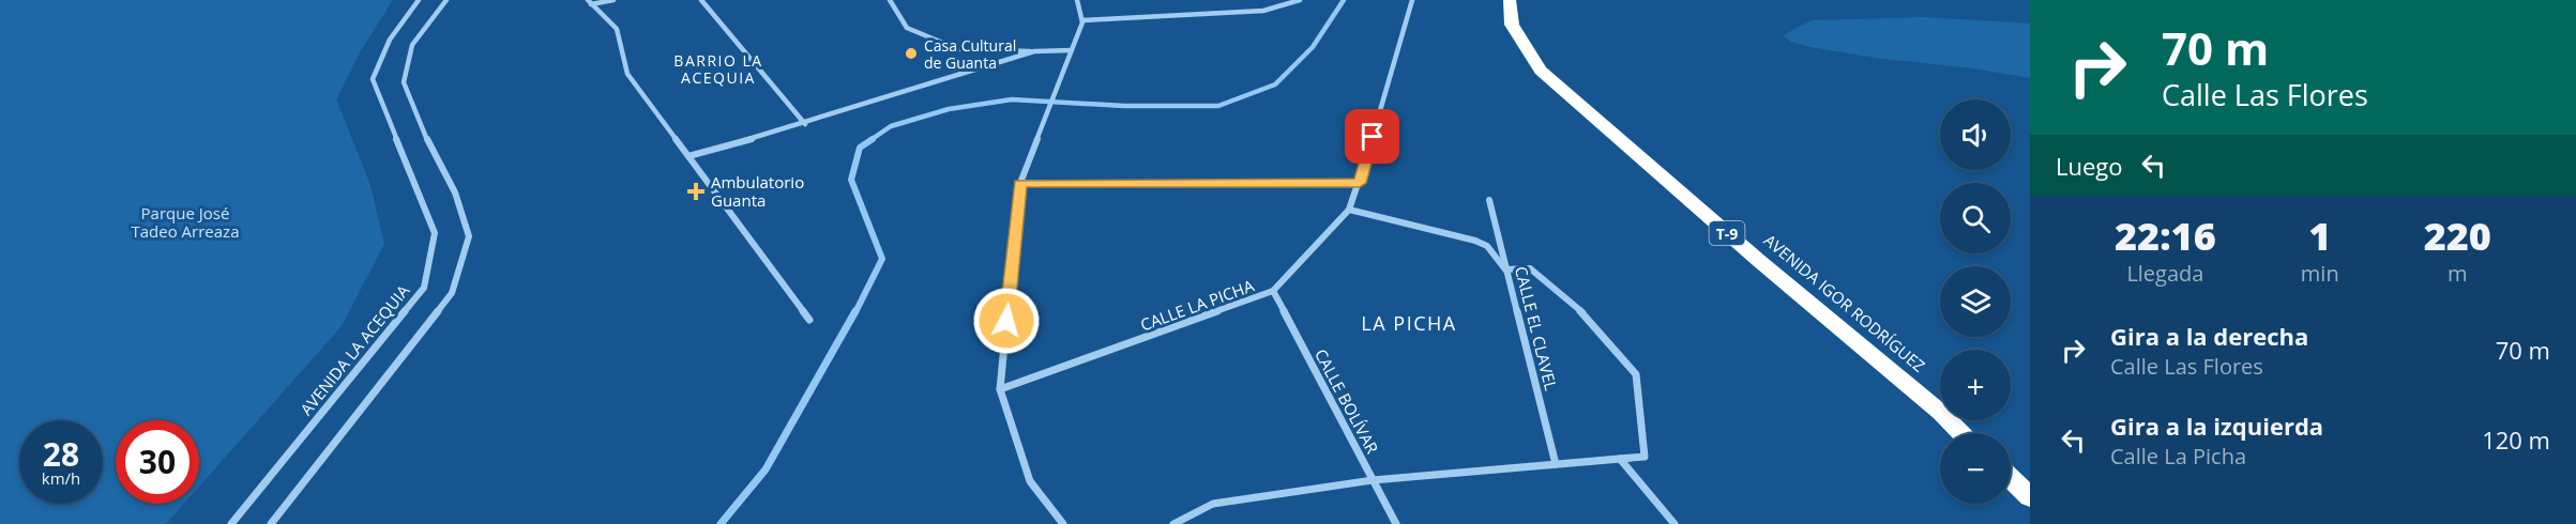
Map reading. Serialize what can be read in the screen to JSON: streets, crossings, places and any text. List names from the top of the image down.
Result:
{
  "streets": {
    "highway": ["T-9", "AVENIDA IGOR RODRÍGUEZ"],
    "street": [
      "CALLE LA PICHA",
      "CALLE EL CLAVEL",
      "AVENIDA LA ACEQUIA",
      "CALLE BOLÍVAR"
    ]
  },
  "crossings": [
    ["CALLE LA PICHA", "CALLE BOLÍVAR"]
  ],
  "districts": ["BARRIO LA ACEQUIA", "LA PICHA"],
  "parks": ["Parque José Tadeo Arreaza"],
  "places": {
    "other": ["Casa Cultural de Guanta"],
    "health": ["Ambulatorio Guanta"]
  },
  "page": {
    "turn": ["70 m", "Calle Las Flores"],
    "map_buttons": ["+", "−"],
    "then": "Luego",
    "eta": [
      "22:16",
      "Llegada",
      "1",
      "min",
      "220",
      "m"
    ],
    "list": [
      {
        "name": "Gira a la derecha",
        "note": "Calle Las Flores",
        "value": "70 m"
      },
      {
        "name": "Gira a la izquierda",
        "note": "Calle La Picha",
        "value": "120 m"
      }
    ],
    "speed": "28 km/h",
    "limit": "30"
  }
}
